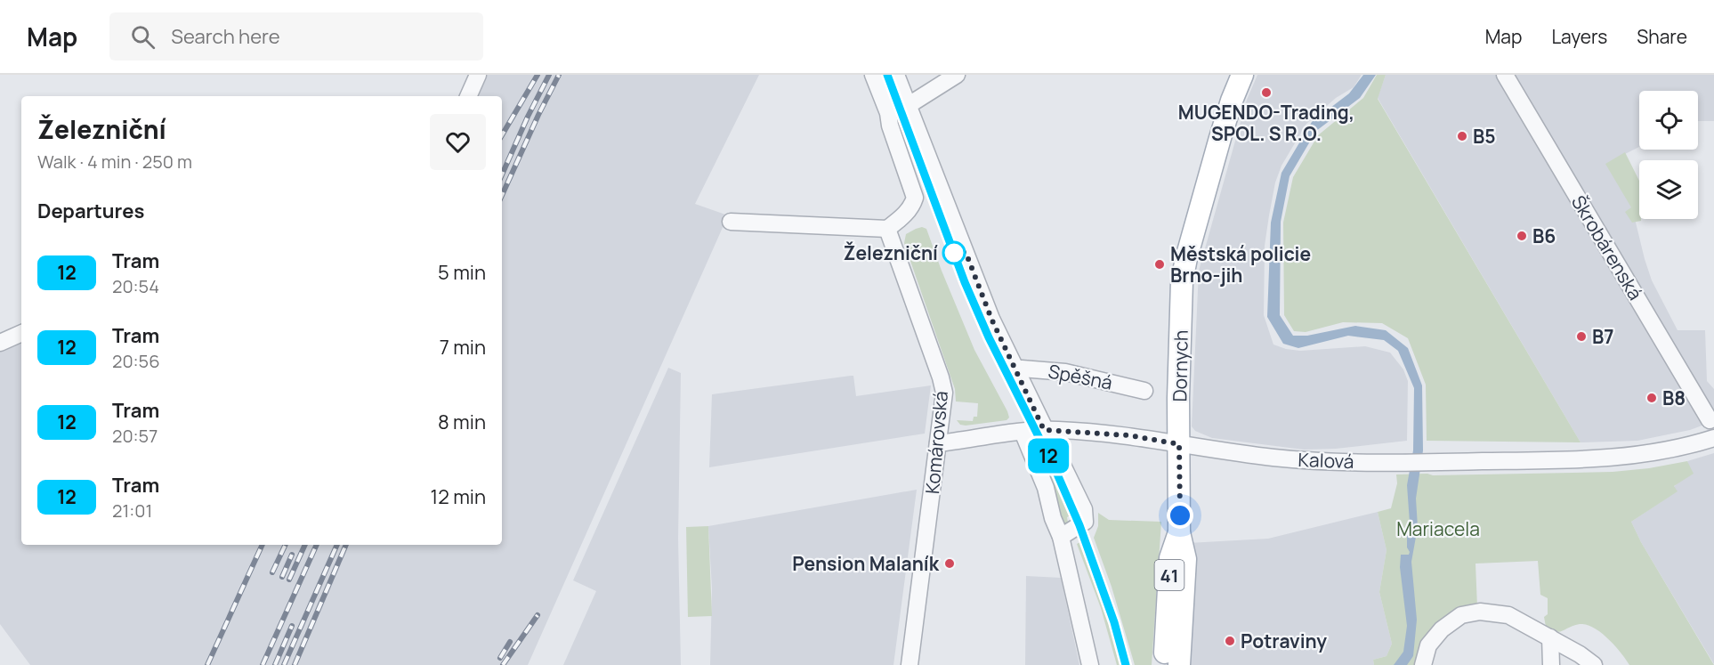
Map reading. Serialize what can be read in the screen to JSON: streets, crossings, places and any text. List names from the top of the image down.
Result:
{
  "streets": {
    "main road": ["Dornych", "41"],
    "street": [
      "Škrobárenská",
      "Spěšná",
      "Komárovská",
      "Kalová"
    ]
  },
  "crossings": [
    ["Dornych", "Kalová"],
    ["Dornych", "41"],
    ["Komárovská", "Kalová"]
  ],
  "parks": ["Mariacela"],
  "places": [
    "MUGENDO-Trading, SPOL. S R.O.",
    "B5",
    "B6",
    "Železniční",
    "Městská policie Brno-jih",
    "B7",
    "B8",
    "Pension Malaník",
    "Potraviny"
  ],
  "lines": ["tram line 12"],
  "page": {
    "header": "Map",
    "search": "Search here",
    "nav": ["Map", "Layers", "Share"],
    "on_map": "12",
    "heading": [
      ["Železniční", "Walk · 4 min · 250 m"],
      "Departures"
    ],
    "list": [
      {
        "mark": "12",
        "name": "Tram",
        "note": "20:54",
        "value": "5 min"
      },
      {
        "mark": "12",
        "name": "Tram",
        "note": "20:56",
        "value": "7 min"
      },
      {
        "mark": "12",
        "name": "Tram",
        "note": "20:57",
        "value": "8 min"
      },
      {
        "mark": "12",
        "name": "Tram",
        "note": "21:01",
        "value": "12 min"
      }
    ]
  }
}
